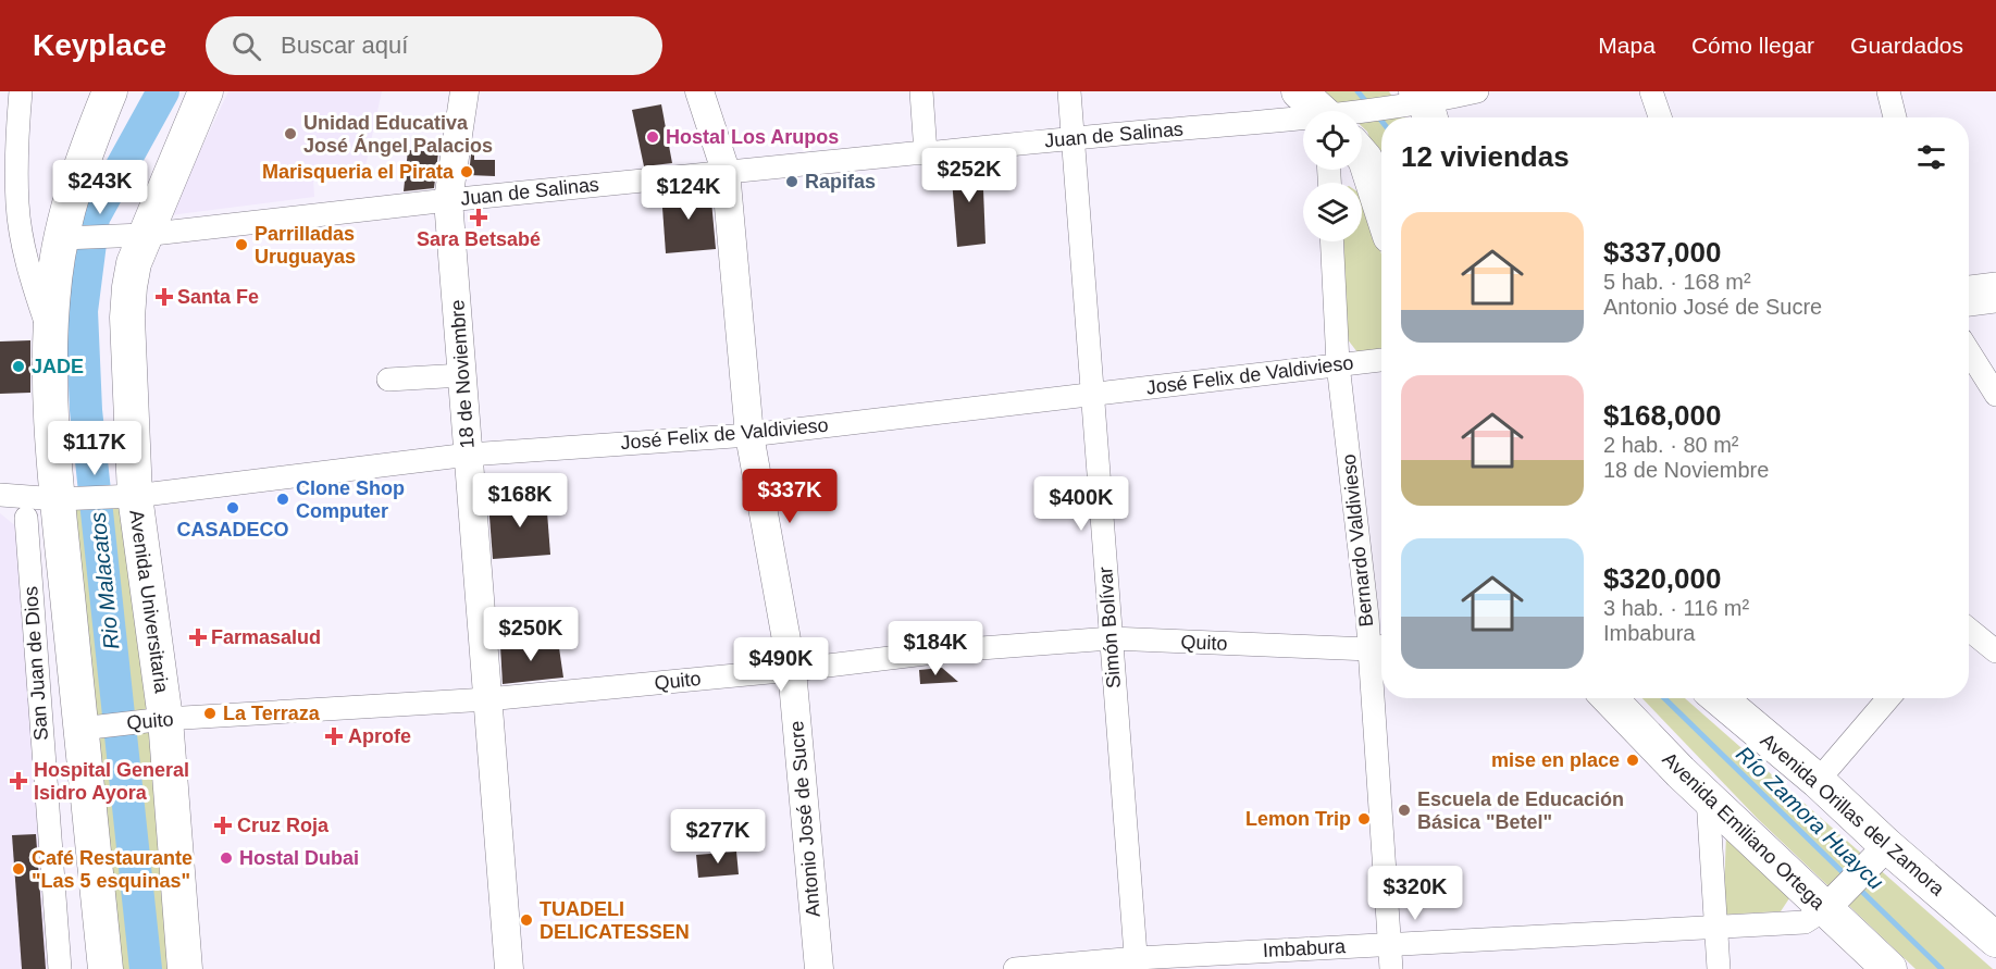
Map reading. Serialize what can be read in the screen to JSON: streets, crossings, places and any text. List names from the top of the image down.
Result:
{
  "streets": {
    "main road": ["Avenida Universitaria", "Avenida Orillas del Zamora", "Avenida Emiliano Ortega"],
    "street": [
      "Juan de Salinas",
      "18 de Noviembre",
      "José Felix de Valdivieso",
      "Bernardo Valdivieso",
      "Simón Bolívar",
      "Quito",
      "San Juan de Dios",
      "Antonio José de Sucre",
      "Imbabura"
    ]
  },
  "crossings": [
    ["Juan de Salinas", "18 de Noviembre"],
    ["Juan de Salinas", "Avenida Universitaria"],
    ["Juan de Salinas", "Simón Bolívar"],
    ["Juan de Salinas", "Antonio José de Sucre"],
    ["18 de Noviembre", "José Felix de Valdivieso"],
    ["18 de Noviembre", "Quito"],
    ["José Felix de Valdivieso", "Bernardo Valdivieso"],
    ["José Felix de Valdivieso", "Avenida Universitaria"],
    ["José Felix de Valdivieso", "Simón Bolívar"],
    ["José Felix de Valdivieso", "Antonio José de Sucre"],
    ["Bernardo Valdivieso", "Quito"],
    ["Bernardo Valdivieso", "Imbabura"],
    ["Avenida Universitaria", "Quito"],
    ["Simón Bolívar", "Quito"],
    ["Simón Bolívar", "Imbabura"],
    ["Quito", "Antonio José de Sucre"],
    ["Avenida Emiliano Ortega", "Imbabura"]
  ],
  "water": ["Rio Malacatos", "Río Zamora Huaycu"],
  "places": {
    "other": [
      "Unidad Educativa José Ángel Palacios",
      "Hostal Los Arupos",
      "Marisqueria el Pirata",
      "Rapifas",
      "Parrilladas Uruguayas",
      "JADE",
      "Clone Shop Computer",
      "CASADECO",
      "La Terraza",
      "mise en place",
      "Escuela de Educación Básica \"Betel\"",
      "Lemon Trip",
      "Hostal Dubai",
      "Café Restaurante \"Las 5 esquinas\"",
      "TUADELI DELICATESSEN"
    ],
    "health": [
      "Sara Betsabé",
      "Santa Fe",
      "Farmasalud",
      "Aprofe",
      "Hospital General Isidro Ayora",
      "Cruz Roja"
    ]
  },
  "page": {
    "header": "Keyplace",
    "search": "Buscar aquí",
    "nav": ["Mapa", "Cómo llegar", "Guardados"],
    "heading": "12 viviendas",
    "price": [
      "$252K",
      "$243K",
      "$124K",
      "$117K",
      "$337K",
      "$168K",
      "$400K",
      "$250K",
      "$184K",
      "$490K",
      "$277K",
      "$320K"
    ],
    "list": [
      {
        "name": "$337,000",
        "note": "5 hab. · 168 m² · Antonio José de Sucre"
      },
      {
        "name": "$168,000",
        "note": "2 hab. · 80 m² · 18 de Noviembre"
      },
      {
        "name": "$320,000",
        "note": "3 hab. · 116 m² · Imbabura"
      }
    ]
  }
}
